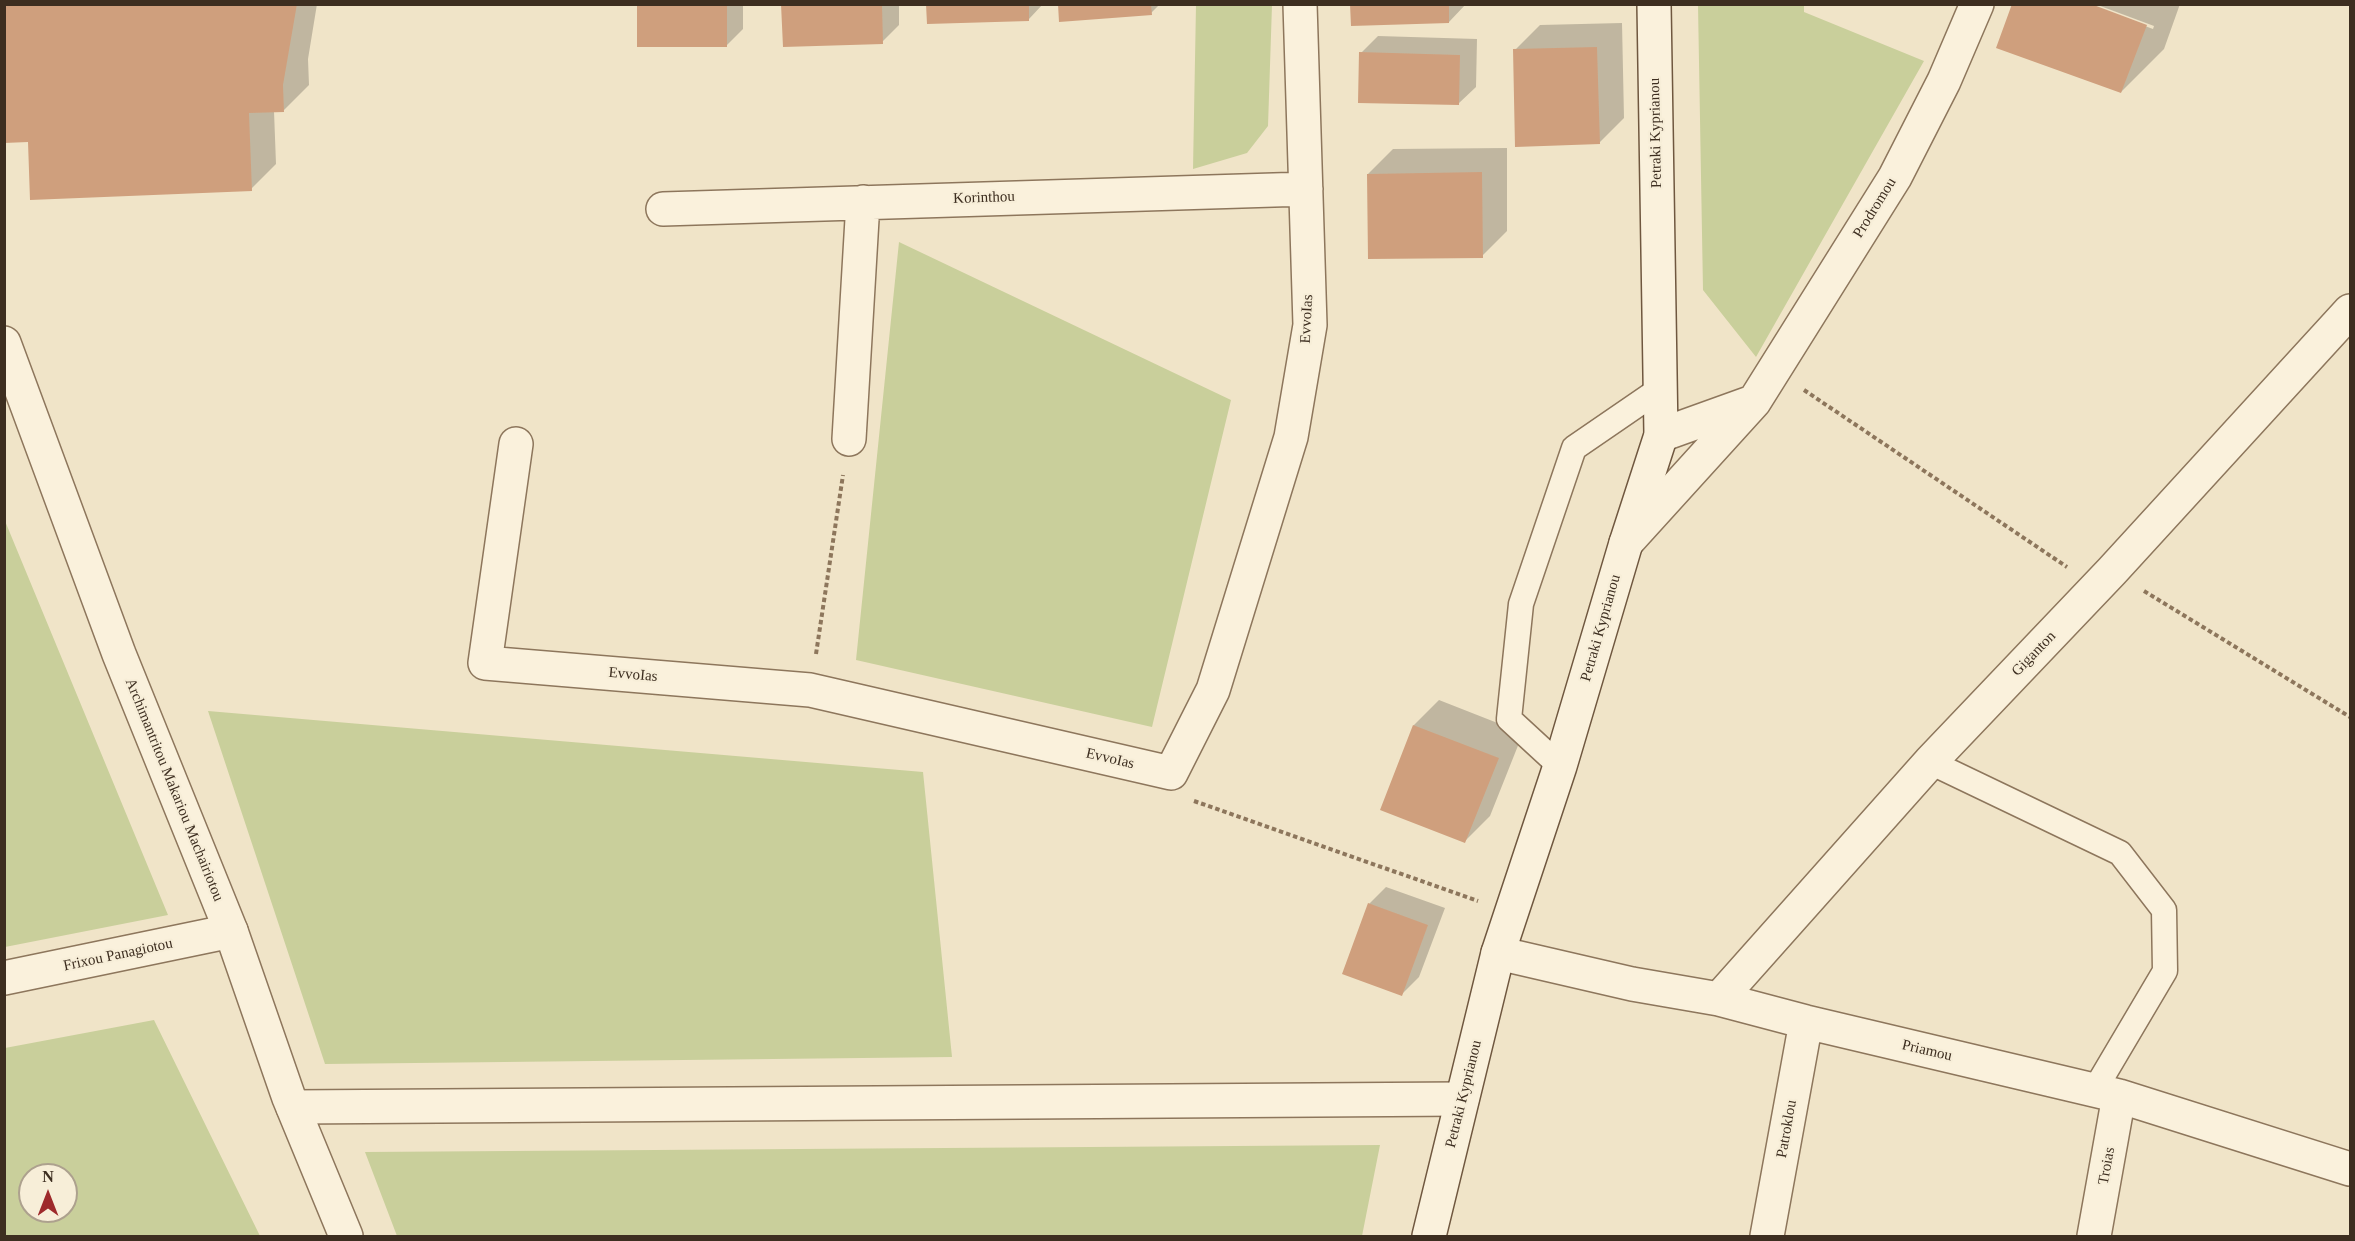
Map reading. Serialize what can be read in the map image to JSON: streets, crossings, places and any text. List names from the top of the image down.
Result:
{
  "streets": {
    "street": [
      "Petraki Kyprianou",
      "Korinthou",
      "Prodromou",
      "EvvoIas",
      "Giganton",
      "Archimantritou Makariou Machairiotou",
      "Frixou Panagiotou",
      "Priamou",
      "Patroklou",
      "Troias"
    ]
  },
  "crossings": [
    ["Petraki Kyprianou", "Prodromou"],
    ["Petraki Kyprianou", "Priamou"],
    ["Korinthou", "EvvoIas"],
    ["Giganton", "Priamou"],
    ["Archimantritou Makariou Machairiotou", "Frixou Panagiotou"],
    ["Priamou", "Patroklou"],
    ["Priamou", "Troias"]
  ],
  "north": "top"
}
